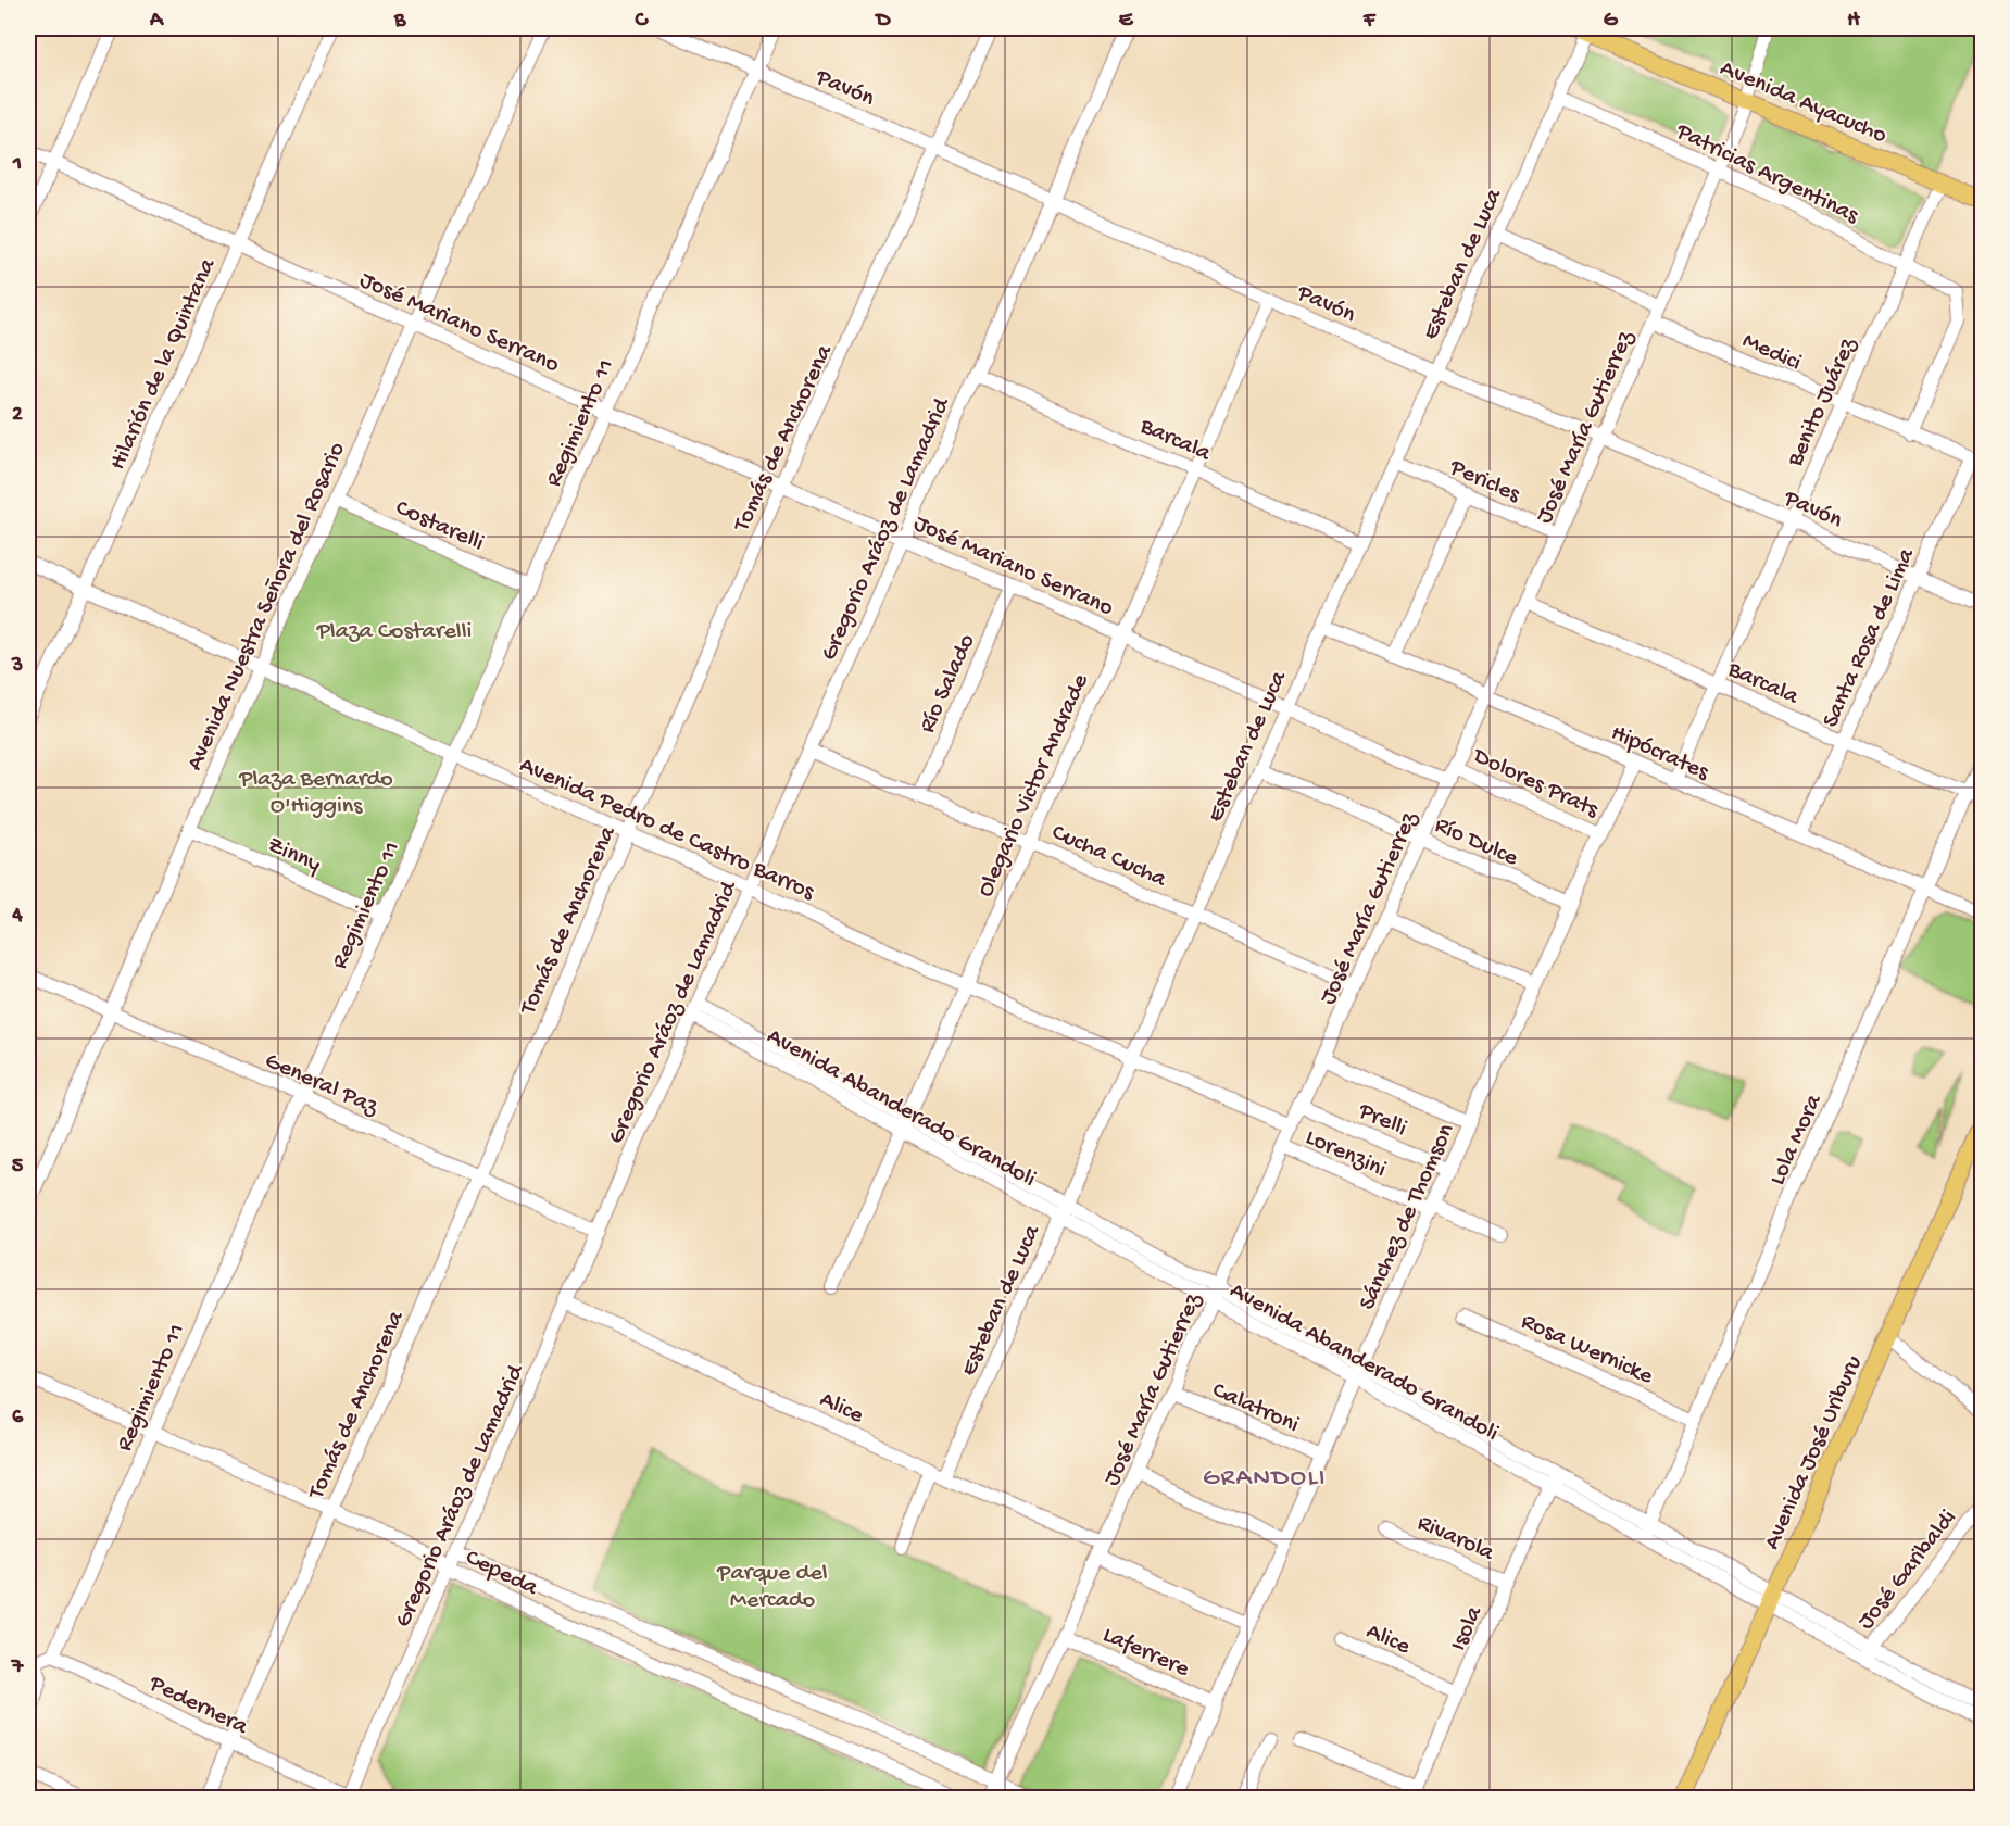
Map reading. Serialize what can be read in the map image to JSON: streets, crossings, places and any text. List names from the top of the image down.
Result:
{
  "streets": {
    "main road": ["Avenida Ayacucho", "Avenida José Uriburu"],
    "street": [
      "Pavón",
      "Patricias Argentinas",
      "Esteban de Luca",
      "José Mariano Serrano",
      "Medici",
      "Hilarión de la Quintana",
      "Benito Juárez",
      "Regimiento 11",
      "José María Gutierrez",
      "Tomás de Anchorena",
      "Barcala",
      "Pericles",
      "Costarelli",
      "Gregorio Aráoz de Lamadrid",
      "Avenida Nuestra Señora del Rosario",
      "Santa Rosa de Lima",
      "Río Salado",
      "Hipócrates",
      "Dolores Prats",
      "Olegario Victor Andrade",
      "Avenida Pedro de Castro Barros",
      "Río Dulce",
      "Zinny",
      "Cucha Cucha",
      "General Paz",
      "Avenida Abanderado Grandoli",
      "Prelli",
      "Lola Mora",
      "Lorenzini",
      "Sánchez de Thomson",
      "Rosa Wernicke",
      "Alice",
      "Calatroni",
      "Rivarola",
      "José Garibaldi",
      "Cepeda",
      "Isola",
      "Laferrere",
      "Pedernera"
    ]
  },
  "crossings": [
    ["Pavón", "Esteban de Luca"],
    ["Pavón", "Benito Juárez"],
    ["Pavón", "Regimiento 11"],
    ["Pavón", "José María Gutierrez"],
    ["Pavón", "Tomás de Anchorena"],
    ["Pavón", "Gregorio Aráoz de Lamadrid"],
    ["Pavón", "Santa Rosa de Lima"],
    ["Pavón", "Olegario Victor Andrade"],
    ["Avenida Ayacucho", "Esteban de Luca"],
    ["Avenida Ayacucho", "Benito Juárez"],
    ["Avenida Ayacucho", "José María Gutierrez"],
    ["Patricias Argentinas", "Esteban de Luca"],
    ["Patricias Argentinas", "Medici"],
    ["Patricias Argentinas", "Benito Juárez"],
    ["Patricias Argentinas", "José María Gutierrez"],
    ["Esteban de Luca", "José Mariano Serrano"],
    ["Esteban de Luca", "Barcala"],
    ["Esteban de Luca", "Pericles"],
    ["Esteban de Luca", "Hipócrates"],
    ["Esteban de Luca", "Avenida Pedro de Castro Barros"],
    ["Esteban de Luca", "Río Dulce"],
    ["Esteban de Luca", "Cucha Cucha"],
    ["Esteban de Luca", "Avenida Abanderado Grandoli"],
    ["Esteban de Luca", "Alice"],
    ["José Mariano Serrano", "Hilarión de la Quintana"],
    ["José Mariano Serrano", "Regimiento 11"],
    ["José Mariano Serrano", "José María Gutierrez"],
    ["José Mariano Serrano", "Tomás de Anchorena"],
    ["José Mariano Serrano", "Gregorio Aráoz de Lamadrid"],
    ["José Mariano Serrano", "Avenida Nuestra Señora del Rosario"],
    ["José Mariano Serrano", "Río Salado"],
    ["José Mariano Serrano", "Olegario Victor Andrade"],
    ["Medici", "Benito Juárez"],
    ["Medici", "José María Gutierrez"],
    ["Medici", "Santa Rosa de Lima"],
    ["Hilarión de la Quintana", "Avenida Pedro de Castro Barros"],
    ["Benito Juárez", "Barcala"],
    ["Benito Juárez", "Hipócrates"],
    ["Regimiento 11", "Costarelli"],
    ["Regimiento 11", "Avenida Pedro de Castro Barros"],
    ["Regimiento 11", "Zinny"],
    ["Regimiento 11", "General Paz"],
    ["Regimiento 11", "Cepeda"],
    ["Regimiento 11", "Pedernera"],
    ["José María Gutierrez", "Barcala"],
    ["José María Gutierrez", "Pericles"],
    ["José María Gutierrez", "Hipócrates"],
    ["José María Gutierrez", "Dolores Prats"],
    ["José María Gutierrez", "Avenida Pedro de Castro Barros"],
    ["José María Gutierrez", "Río Dulce"],
    ["José María Gutierrez", "Cucha Cucha"],
    ["José María Gutierrez", "Avenida Abanderado Grandoli"],
    ["José María Gutierrez", "Prelli"],
    ["José María Gutierrez", "Lorenzini"],
    ["José María Gutierrez", "Alice"],
    ["José María Gutierrez", "Calatroni"],
    ["José María Gutierrez", "Cepeda"],
    ["José María Gutierrez", "Laferrere"],
    ["Tomás de Anchorena", "Avenida Pedro de Castro Barros"],
    ["Tomás de Anchorena", "General Paz"],
    ["Tomás de Anchorena", "Cepeda"],
    ["Tomás de Anchorena", "Pedernera"],
    ["Barcala", "Gregorio Aráoz de Lamadrid"],
    ["Barcala", "Santa Rosa de Lima"],
    ["Barcala", "Olegario Victor Andrade"],
    ["Barcala", "Lola Mora"],
    ["Costarelli", "Avenida Nuestra Señora del Rosario"],
    ["Gregorio Aráoz de Lamadrid", "Avenida Pedro de Castro Barros"],
    ["Gregorio Aráoz de Lamadrid", "Cucha Cucha"],
    ["Gregorio Aráoz de Lamadrid", "General Paz"],
    ["Gregorio Aráoz de Lamadrid", "Avenida Abanderado Grandoli"],
    ["Gregorio Aráoz de Lamadrid", "Alice"],
    ["Gregorio Aráoz de Lamadrid", "Cepeda"],
    ["Gregorio Aráoz de Lamadrid", "Pedernera"],
    ["Avenida Nuestra Señora del Rosario", "Avenida Pedro de Castro Barros"],
    ["Avenida Nuestra Señora del Rosario", "Zinny"],
    ["Avenida Nuestra Señora del Rosario", "General Paz"],
    ["Santa Rosa de Lima", "Hipócrates"],
    ["Río Salado", "Cucha Cucha"],
    ["Hipócrates", "Lola Mora"],
    ["Hipócrates", "Sánchez de Thomson"],
    ["Dolores Prats", "Sánchez de Thomson"],
    ["Olegario Victor Andrade", "Avenida Pedro de Castro Barros"],
    ["Olegario Victor Andrade", "Cucha Cucha"],
    ["Olegario Victor Andrade", "Avenida Abanderado Grandoli"],
    ["Río Dulce", "Sánchez de Thomson"],
    ["Avenida Abanderado Grandoli", "Lola Mora"],
    ["Avenida Abanderado Grandoli", "Sánchez de Thomson"],
    ["Avenida Abanderado Grandoli", "Avenida José Uriburu"],
    ["Avenida Abanderado Grandoli", "José Garibaldi"],
    ["Avenida Abanderado Grandoli", "Isola"],
    ["Prelli", "Sánchez de Thomson"],
    ["Lola Mora", "Rosa Wernicke"],
    ["Lorenzini", "Sánchez de Thomson"],
    ["Sánchez de Thomson", "Alice"],
    ["Sánchez de Thomson", "Calatroni"],
    ["Sánchez de Thomson", "Laferrere"],
    ["Alice", "Isola"],
    ["Rivarola", "Isola"]
  ],
  "districts": ["GRANDOLI"],
  "parks": ["Plaza Costarelli", "Plaza Bernardo O'Higgins", "Parque del Mercado"],
  "grid": {
    "columns": [
      "A",
      "B",
      "C",
      "D",
      "E",
      "F",
      "G",
      "H"
    ],
    "rows": [
      "1",
      "2",
      "3",
      "4",
      "5",
      "6",
      "7"
    ]
  }
}
